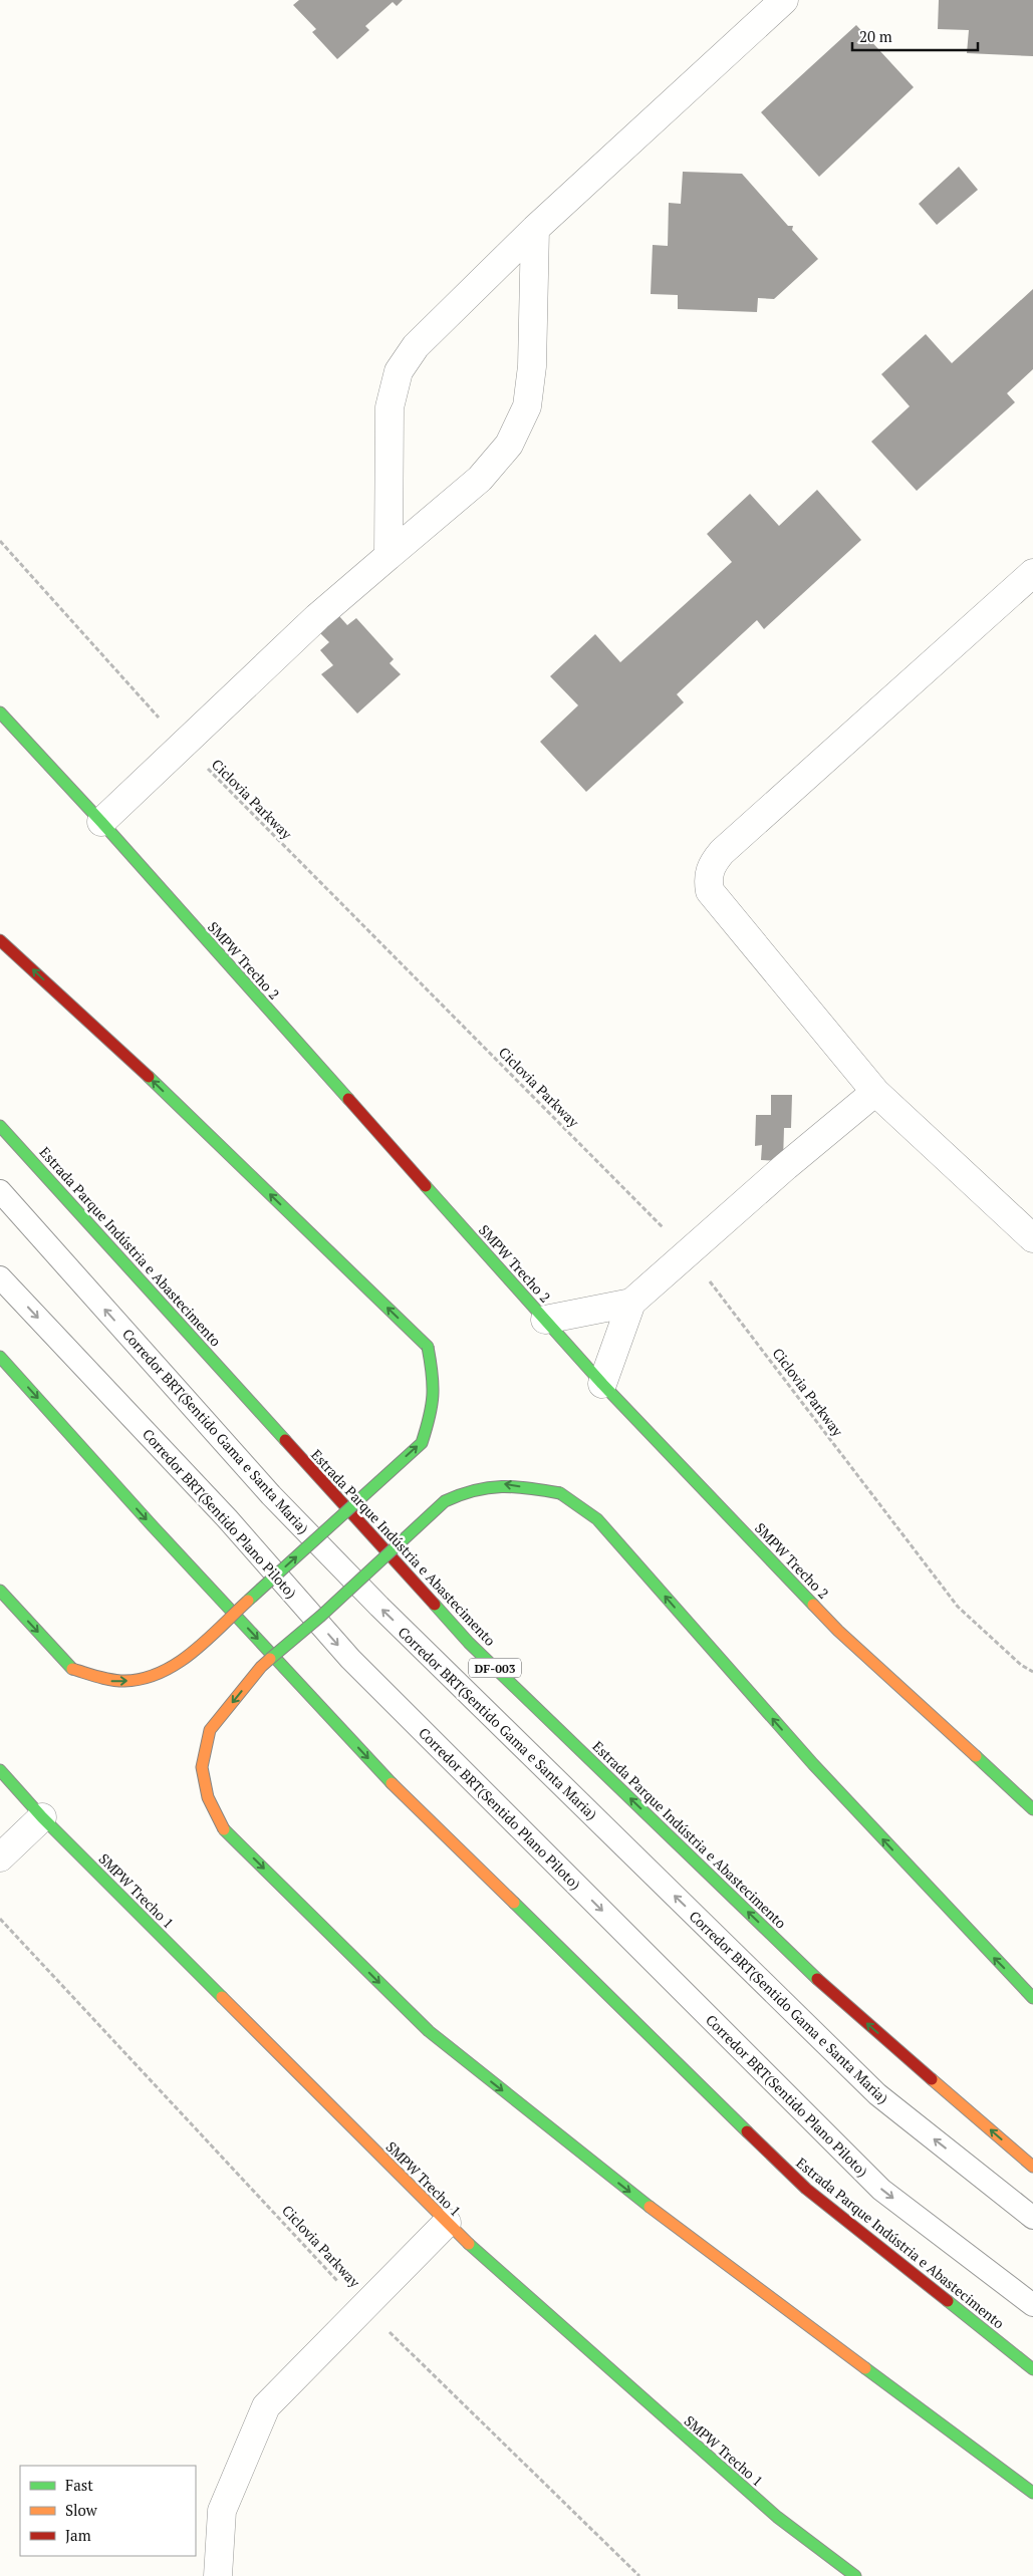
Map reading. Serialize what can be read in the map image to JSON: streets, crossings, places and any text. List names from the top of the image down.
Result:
{
  "streets": {
    "main road": [
      "SMPW Trecho 2",
      "Estrada Parque Indústria e Abastecimento",
      "DF-003",
      "SMPW Trecho 1"
    ],
    "lane": ["Corredor BRT(Sentido Gama e Santa Maria)", "Corredor BRT(Sentido Plano Piloto)"],
    "path": ["Ciclovia Parkway"]
  },
  "one_way": ["Corredor BRT(Sentido Gama e Santa Maria)", "Corredor BRT(Sentido Plano Piloto)"],
  "legend": ["Fast", "Slow", "Jam"],
  "scale_bar": "20 m"
}
